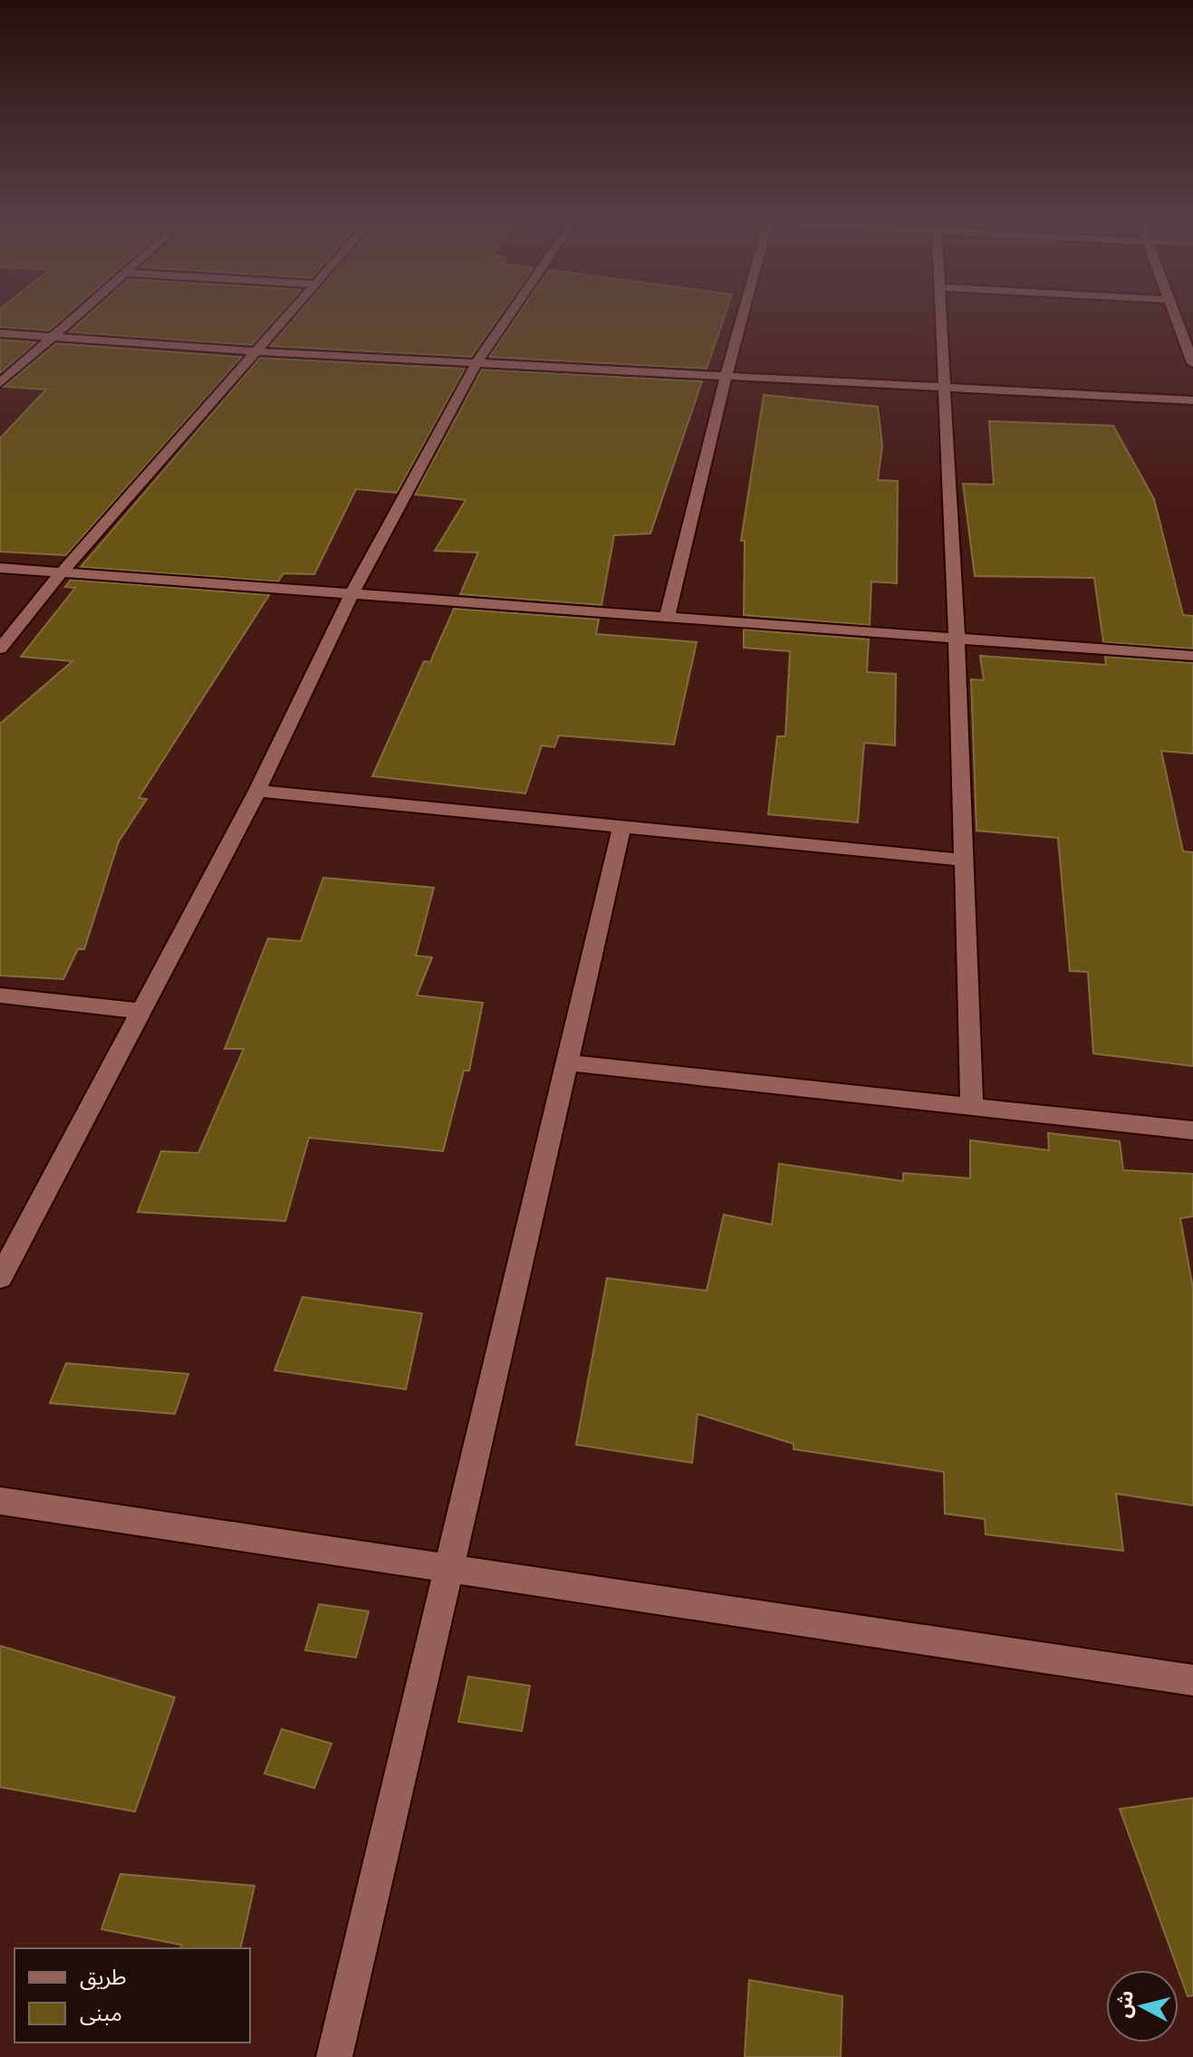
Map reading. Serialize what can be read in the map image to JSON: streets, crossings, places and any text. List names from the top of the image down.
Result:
{
  "legend": ["طريق", "مبنى"],
  "north": "left"
}
